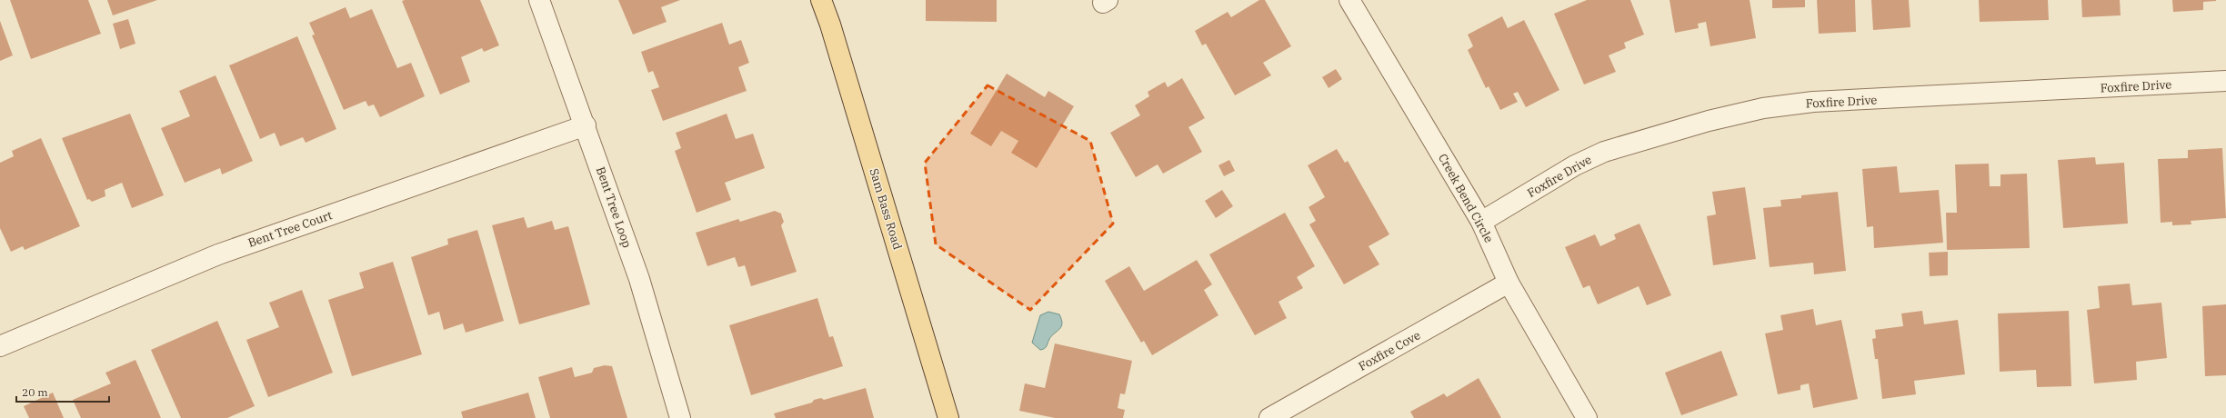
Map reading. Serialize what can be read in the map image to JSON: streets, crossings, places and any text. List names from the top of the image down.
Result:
{
  "streets": {
    "main road": ["Sam Bass Road"],
    "street": [
      "Foxfire Drive",
      "Creek Bend Circle",
      "Bent Tree Loop",
      "Bent Tree Court",
      "Foxfire Cove"
    ]
  },
  "crossings": [
    ["Foxfire Drive", "Creek Bend Circle"],
    ["Creek Bend Circle", "Foxfire Cove"],
    ["Bent Tree Loop", "Bent Tree Court"]
  ],
  "scale_bar": "20 m"
}
